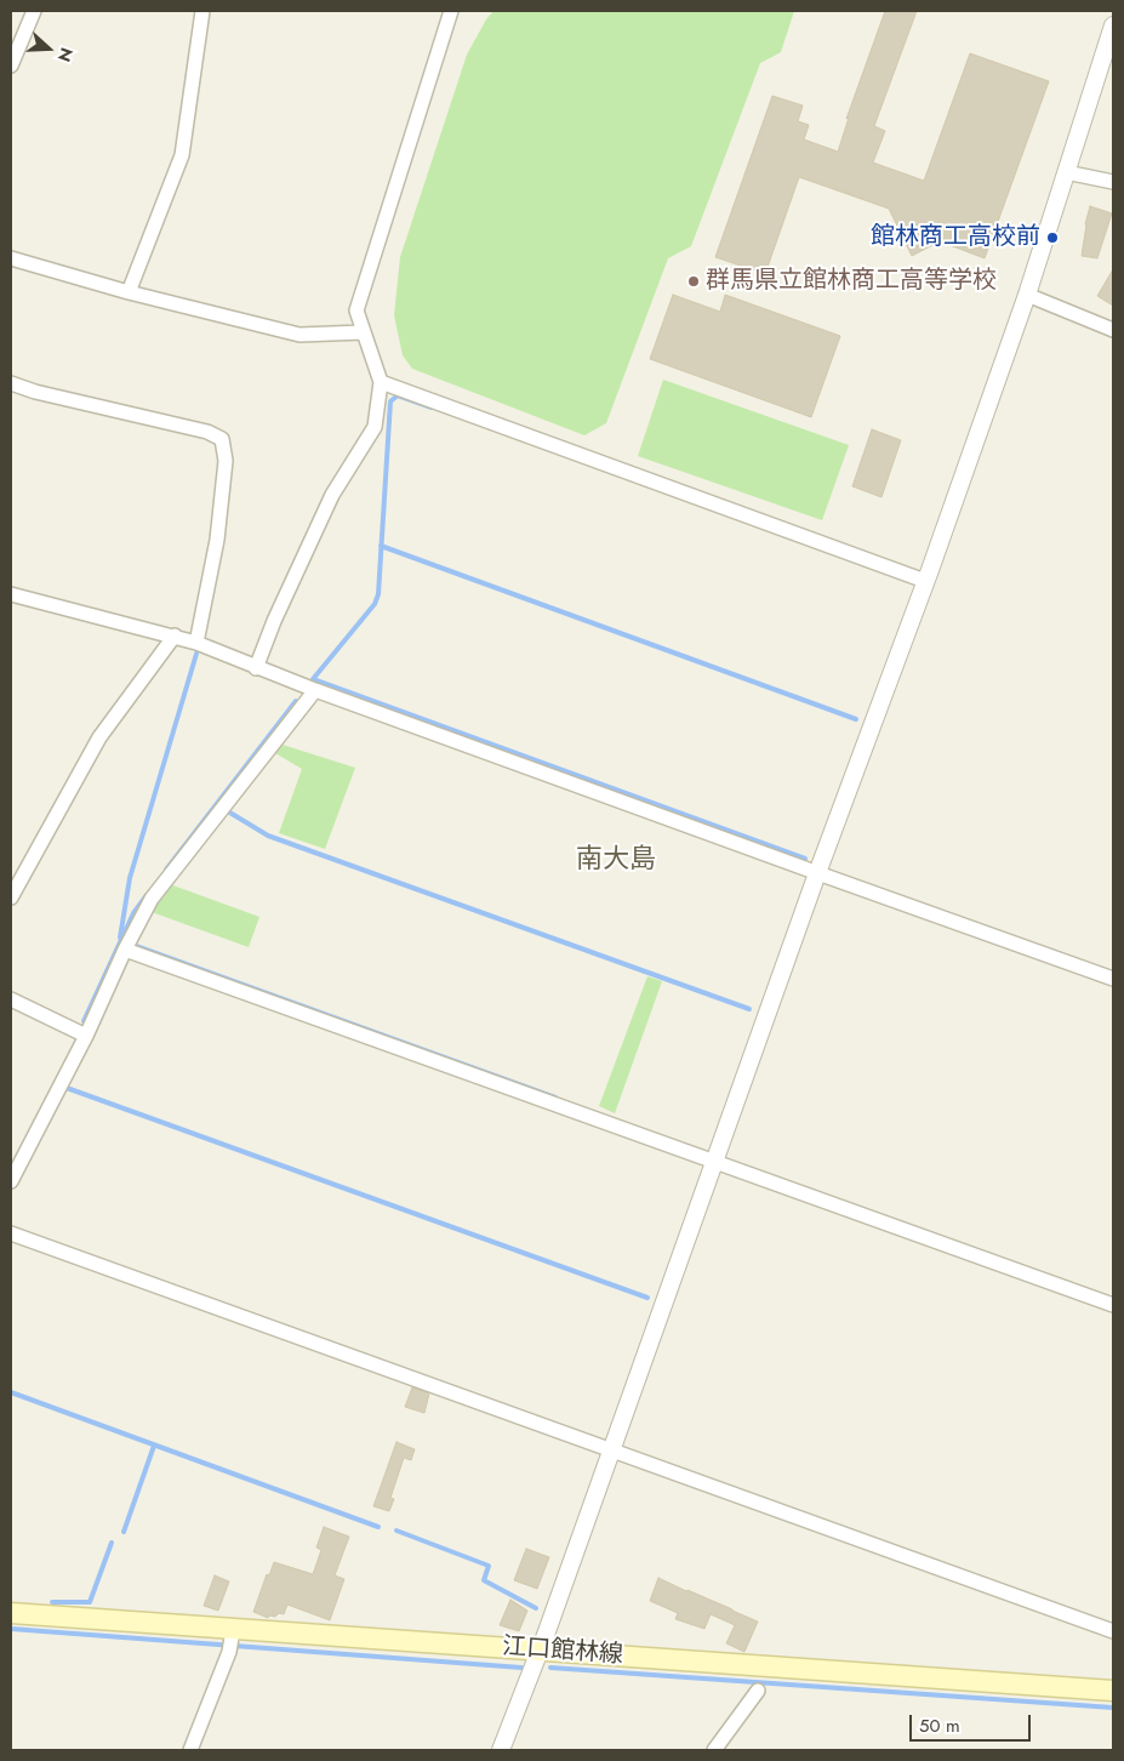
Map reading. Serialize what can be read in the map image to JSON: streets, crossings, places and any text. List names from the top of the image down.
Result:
{
  "streets": {
    "main road": ["江口館林線"]
  },
  "districts": ["南大島"],
  "places": ["館林商工高校前", "群馬県立館林商工高等学校"],
  "scale_bar": "50 m",
  "north": "right"
}
